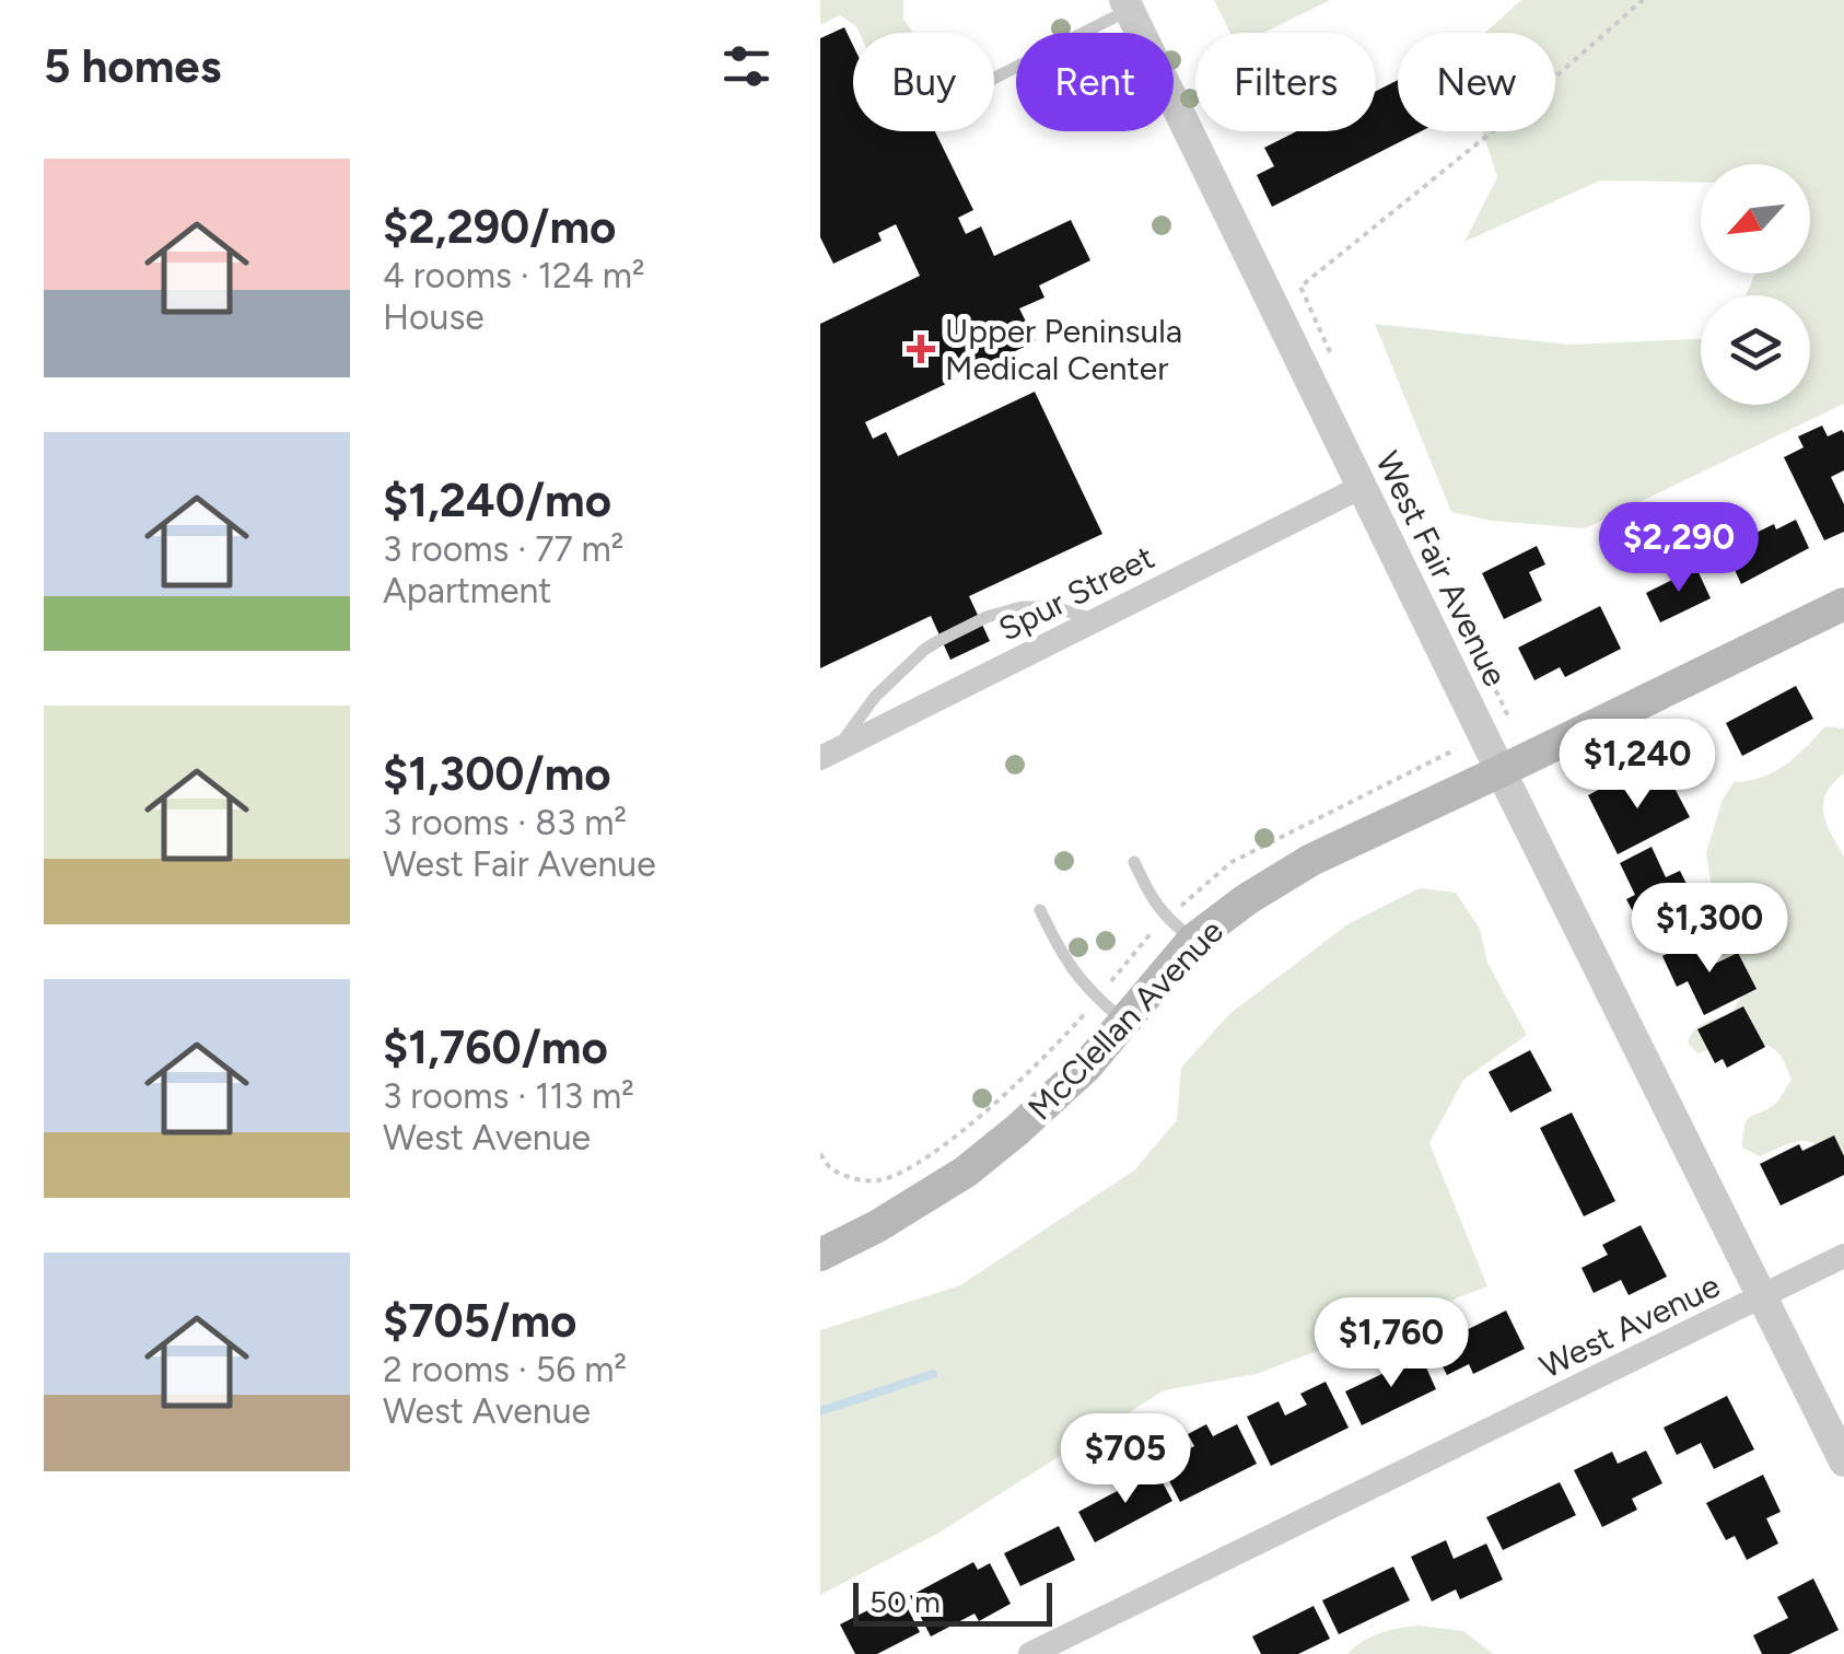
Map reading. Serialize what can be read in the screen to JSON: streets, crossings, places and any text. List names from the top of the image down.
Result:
{
  "streets": {
    "main road": ["McClellan Avenue"],
    "street": ["West Fair Avenue", "Spur Street", "West Avenue"]
  },
  "crossings": [
    ["West Fair Avenue", "Spur Street"],
    ["West Fair Avenue", "McClellan Avenue"],
    ["West Fair Avenue", "West Avenue"]
  ],
  "places": {
    "health": ["Upper Peninsula Medical Center"]
  },
  "scale_bar": "50 m",
  "north": "bottom left",
  "page": {
    "heading": "5 homes",
    "chip": [
      "Buy",
      "Rent",
      "Filters",
      "New"
    ],
    "list": [
      {
        "name": "$2,290/mo",
        "note": "4 rooms · 124 m² · House"
      },
      {
        "name": "$1,240/mo",
        "note": "3 rooms · 77 m² · Apartment"
      },
      {
        "name": "$1,300/mo",
        "note": "3 rooms · 83 m² · West Fair Avenue"
      },
      {
        "name": "$1,760/mo",
        "note": "3 rooms · 113 m² · West Avenue"
      },
      {
        "name": "$705/mo",
        "note": "2 rooms · 56 m² · West Avenue"
      }
    ],
    "price": [
      "$2,290",
      "$1,240",
      "$1,300",
      "$1,760",
      "$705"
    ],
    "scale": "50 m"
  }
}
